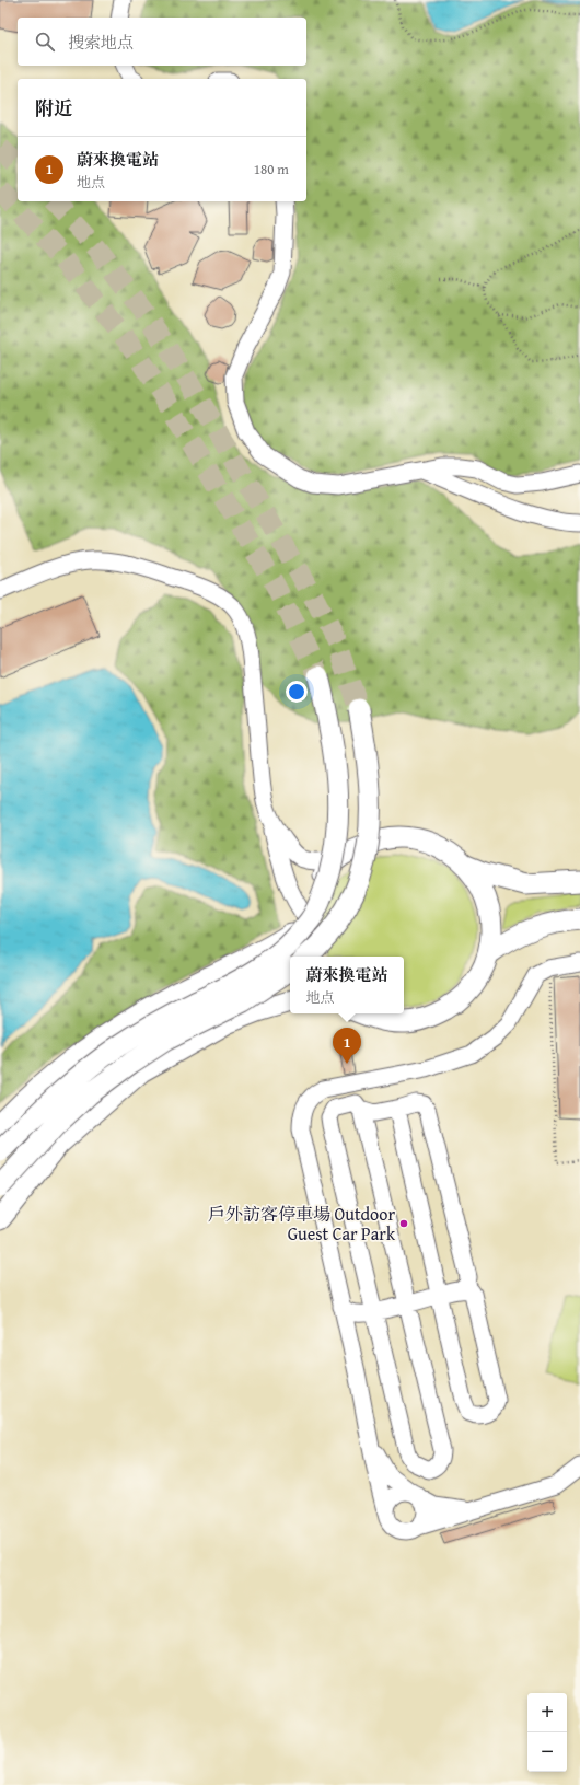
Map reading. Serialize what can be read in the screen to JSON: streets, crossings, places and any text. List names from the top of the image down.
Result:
{
  "places": ["戶外訪客停車場 Outdoor Guest Car Park"],
  "page": {
    "search": "搜索地点",
    "heading": "附近",
    "list": [
      {
        "mark": "1",
        "name": "蔚來換電站",
        "note": "地点",
        "value": "180 m"
      }
    ],
    "popup": ["蔚來換電站", "地点"],
    "pins": "1",
    "map_buttons": ["+", "−"]
  }
}
